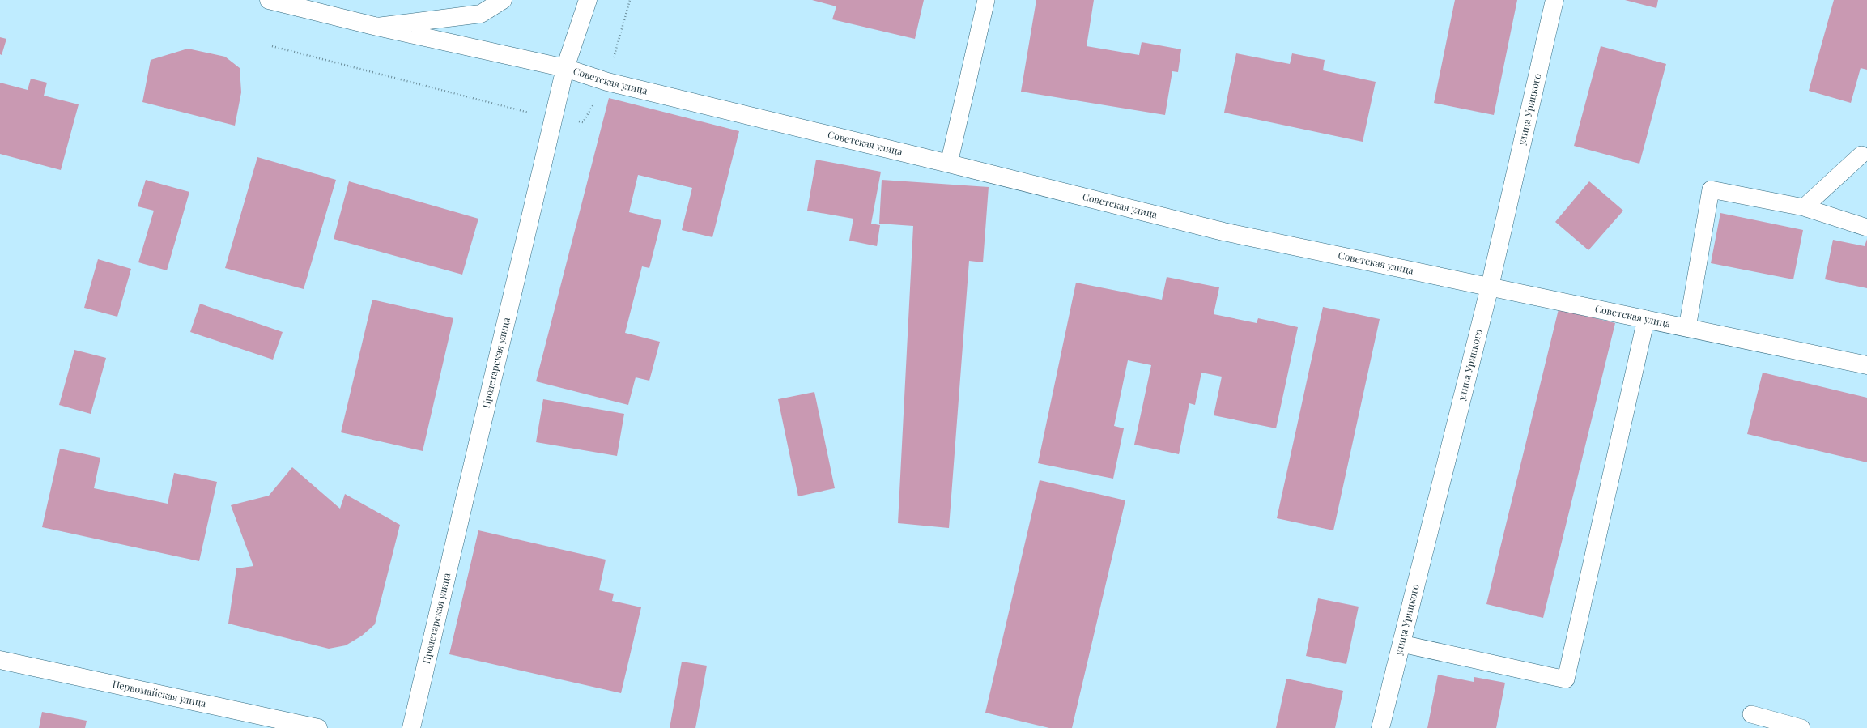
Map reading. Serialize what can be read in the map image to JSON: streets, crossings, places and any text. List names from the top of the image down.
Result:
{
  "streets": {
    "street": [
      "Советская улица",
      "улица Урицкого",
      "Пролетарская улица",
      "Первомайская улица"
    ]
  },
  "crossings": [
    ["Советская улица", "улица Урицкого"],
    ["Советская улица", "Пролетарская улица"]
  ]
}
